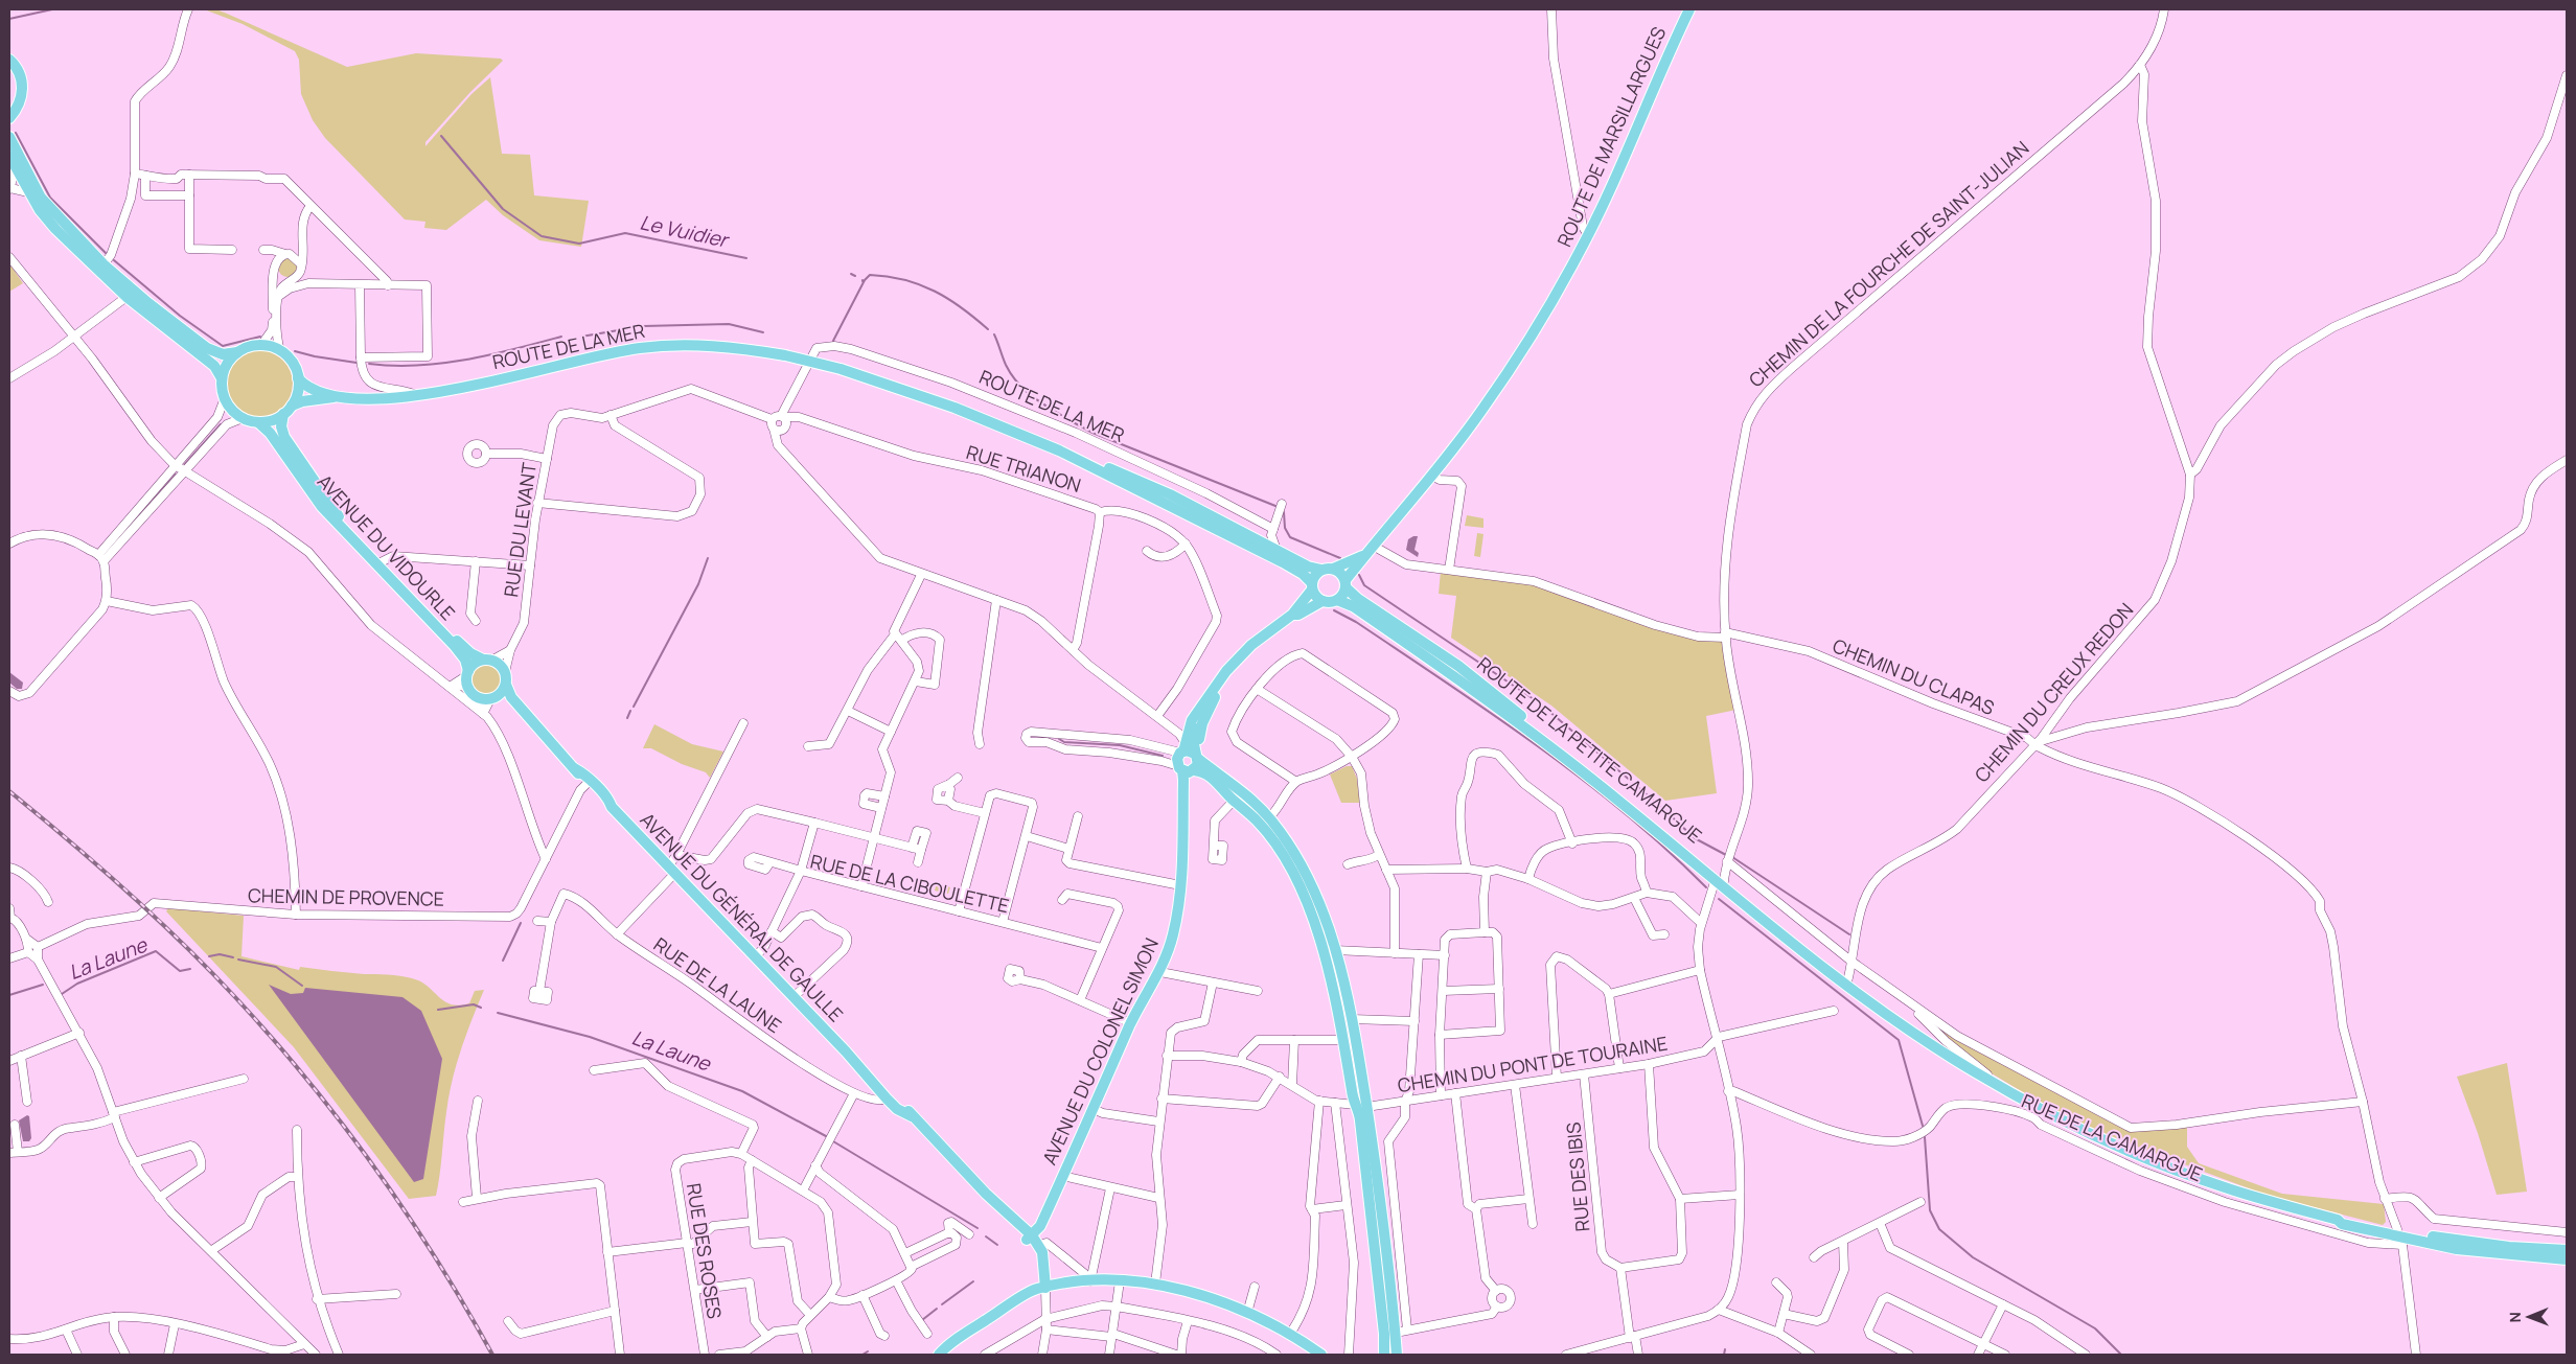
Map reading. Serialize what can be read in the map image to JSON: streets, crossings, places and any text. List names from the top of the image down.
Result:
{
  "streets": {
    "main road": [
      "ROUTE DE MARSILLARGUES",
      "ROUTE DE LA MER",
      "AVENUE DU VIDOURLE",
      "ROUTE DE LA PETITE CAMARGUE",
      "AVENUE DU GÉNÉRAL DE GAULLE",
      "AVENUE DU COLONEL SIMON"
    ],
    "street": [
      "CHEMIN DE LA FOURCHE DE SAINT-JULIAN",
      "RUE TRIANON",
      "RUE DU LEVANT",
      "CHEMIN DU CLAPAS",
      "CHEMIN DU CREUX REDON",
      "RUE DE LA CIBOULETTE",
      "CHEMIN DE PROVENCE",
      "RUE DE LA LAUNE",
      "CHEMIN DU PONT DE TOURAINE",
      "RUE DE LA CAMARGUE",
      "RUE DES IBIS",
      "RUE DES ROSES"
    ]
  },
  "crossings": [
    ["ROUTE DE MARSILLARGUES", "ROUTE DE LA MER"],
    ["ROUTE DE MARSILLARGUES", "CHEMIN DU CLAPAS"],
    ["ROUTE DE MARSILLARGUES", "ROUTE DE LA PETITE CAMARGUE"],
    ["CHEMIN DE LA FOURCHE DE SAINT-JULIAN", "CHEMIN DU CLAPAS"],
    ["CHEMIN DE LA FOURCHE DE SAINT-JULIAN", "ROUTE DE LA PETITE CAMARGUE"],
    ["CHEMIN DE LA FOURCHE DE SAINT-JULIAN", "CHEMIN DU PONT DE TOURAINE"],
    ["CHEMIN DE LA FOURCHE DE SAINT-JULIAN", "RUE DE LA CAMARGUE"],
    ["ROUTE DE LA MER", "RUE TRIANON"],
    ["ROUTE DE LA MER", "AVENUE DU VIDOURLE"],
    ["ROUTE DE LA MER", "ROUTE DE LA PETITE CAMARGUE"],
    ["RUE DU LEVANT", "AVENUE DU VIDOURLE"],
    ["CHEMIN DU CLAPAS", "CHEMIN DU CREUX REDON"],
    ["CHEMIN DU CLAPAS", "ROUTE DE LA PETITE CAMARGUE"],
    ["CHEMIN DU CLAPAS", "RUE DE LA CAMARGUE"],
    ["CHEMIN DU CREUX REDON", "ROUTE DE LA PETITE CAMARGUE"],
    ["ROUTE DE LA PETITE CAMARGUE", "RUE DE LA CAMARGUE"],
    ["RUE DE LA CIBOULETTE", "AVENUE DU GÉNÉRAL DE GAULLE"],
    ["CHEMIN DE PROVENCE", "AVENUE DU GÉNÉRAL DE GAULLE"],
    ["AVENUE DU GÉNÉRAL DE GAULLE", "RUE DE LA LAUNE"],
    ["AVENUE DU GÉNÉRAL DE GAULLE", "AVENUE DU COLONEL SIMON"],
    ["CHEMIN DU PONT DE TOURAINE", "RUE DES IBIS"]
  ],
  "water": ["Le Vuidier", "La Laune"],
  "north": "left"
}
